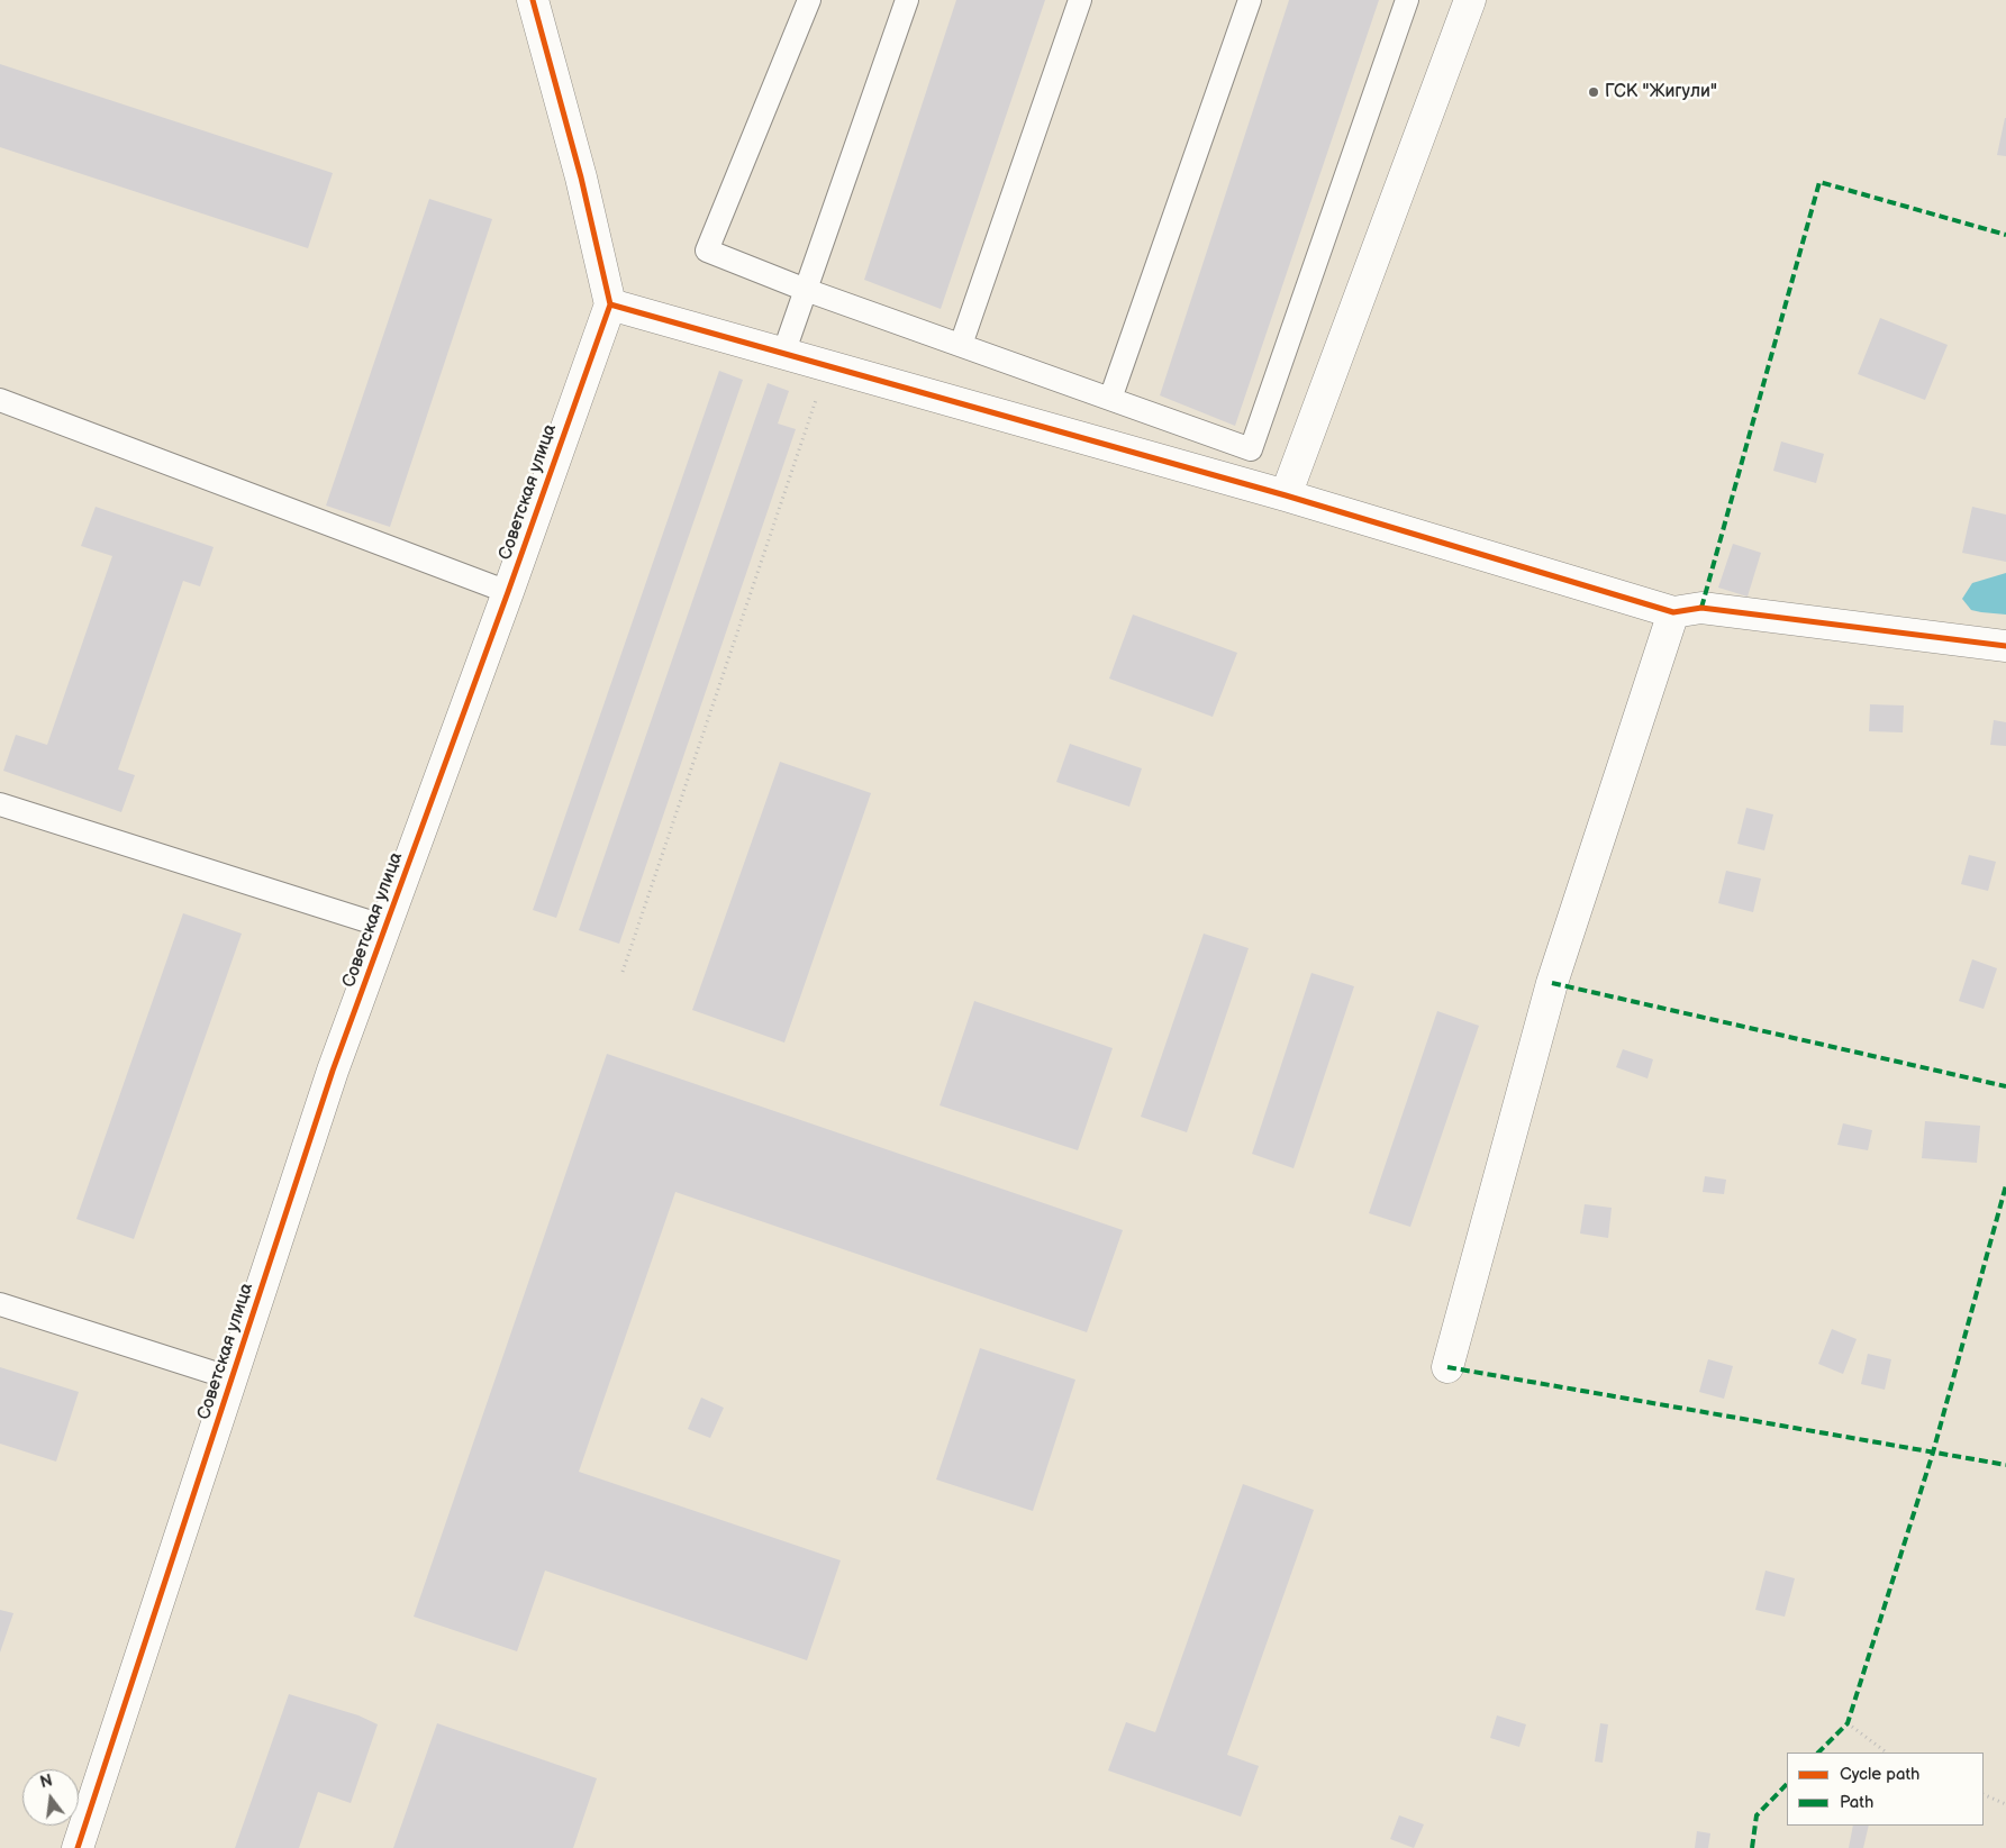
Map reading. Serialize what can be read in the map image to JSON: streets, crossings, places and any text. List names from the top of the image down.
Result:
{
  "streets": {
    "street": ["Советская улица"]
  },
  "places": ["ГСК \"Жигули\""],
  "legend": ["Cycle path", "Path"],
  "north": "top"
}
